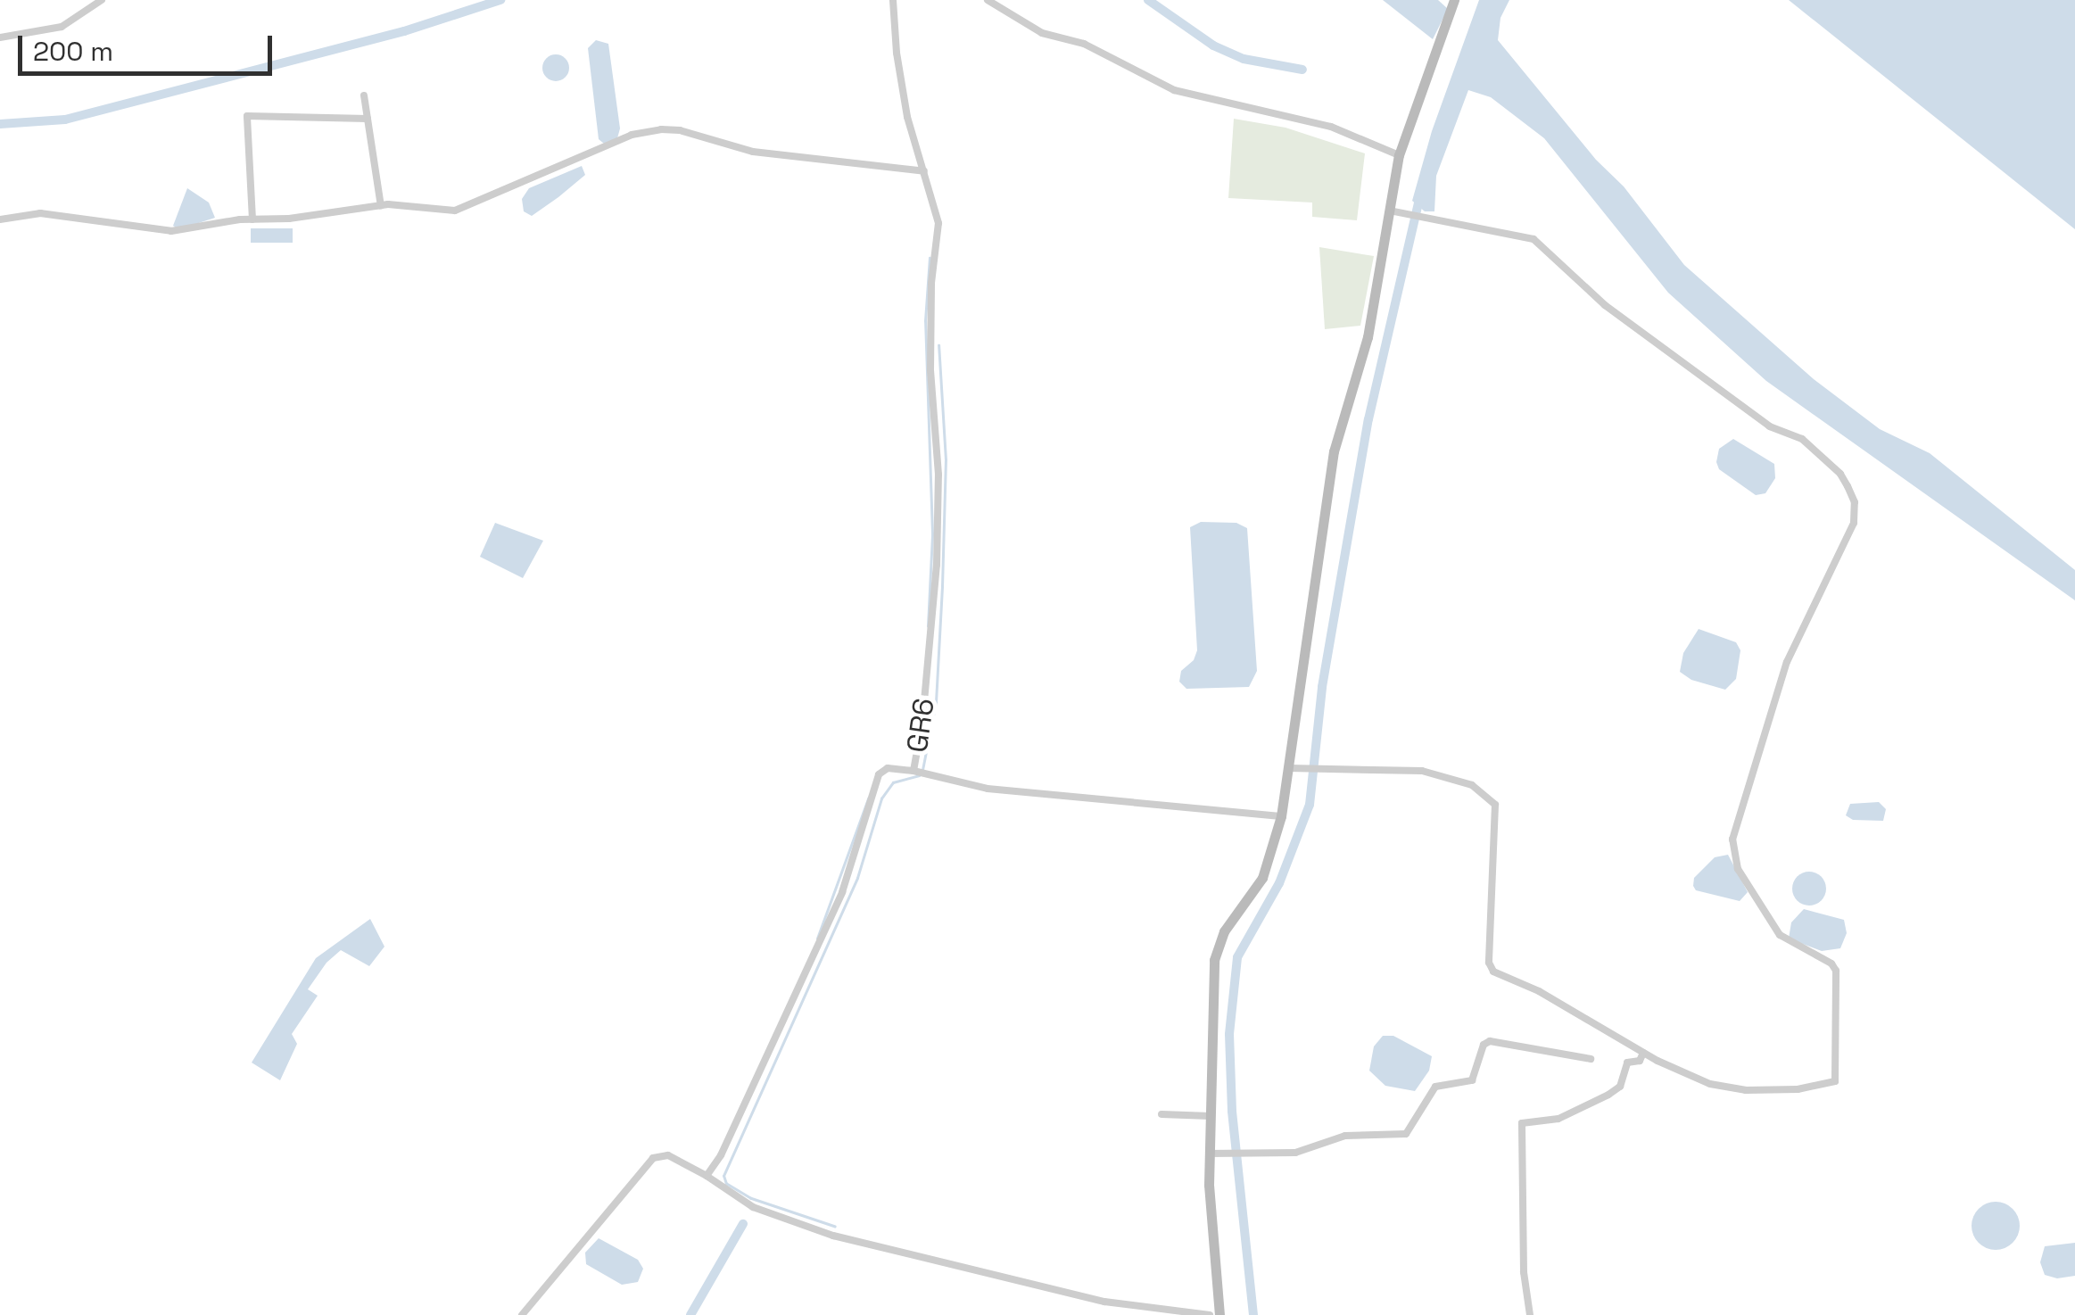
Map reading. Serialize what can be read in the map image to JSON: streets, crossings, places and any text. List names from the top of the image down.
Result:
{
  "streets": {
    "street": ["GR6"]
  },
  "scale_bar": "200 m"
}
